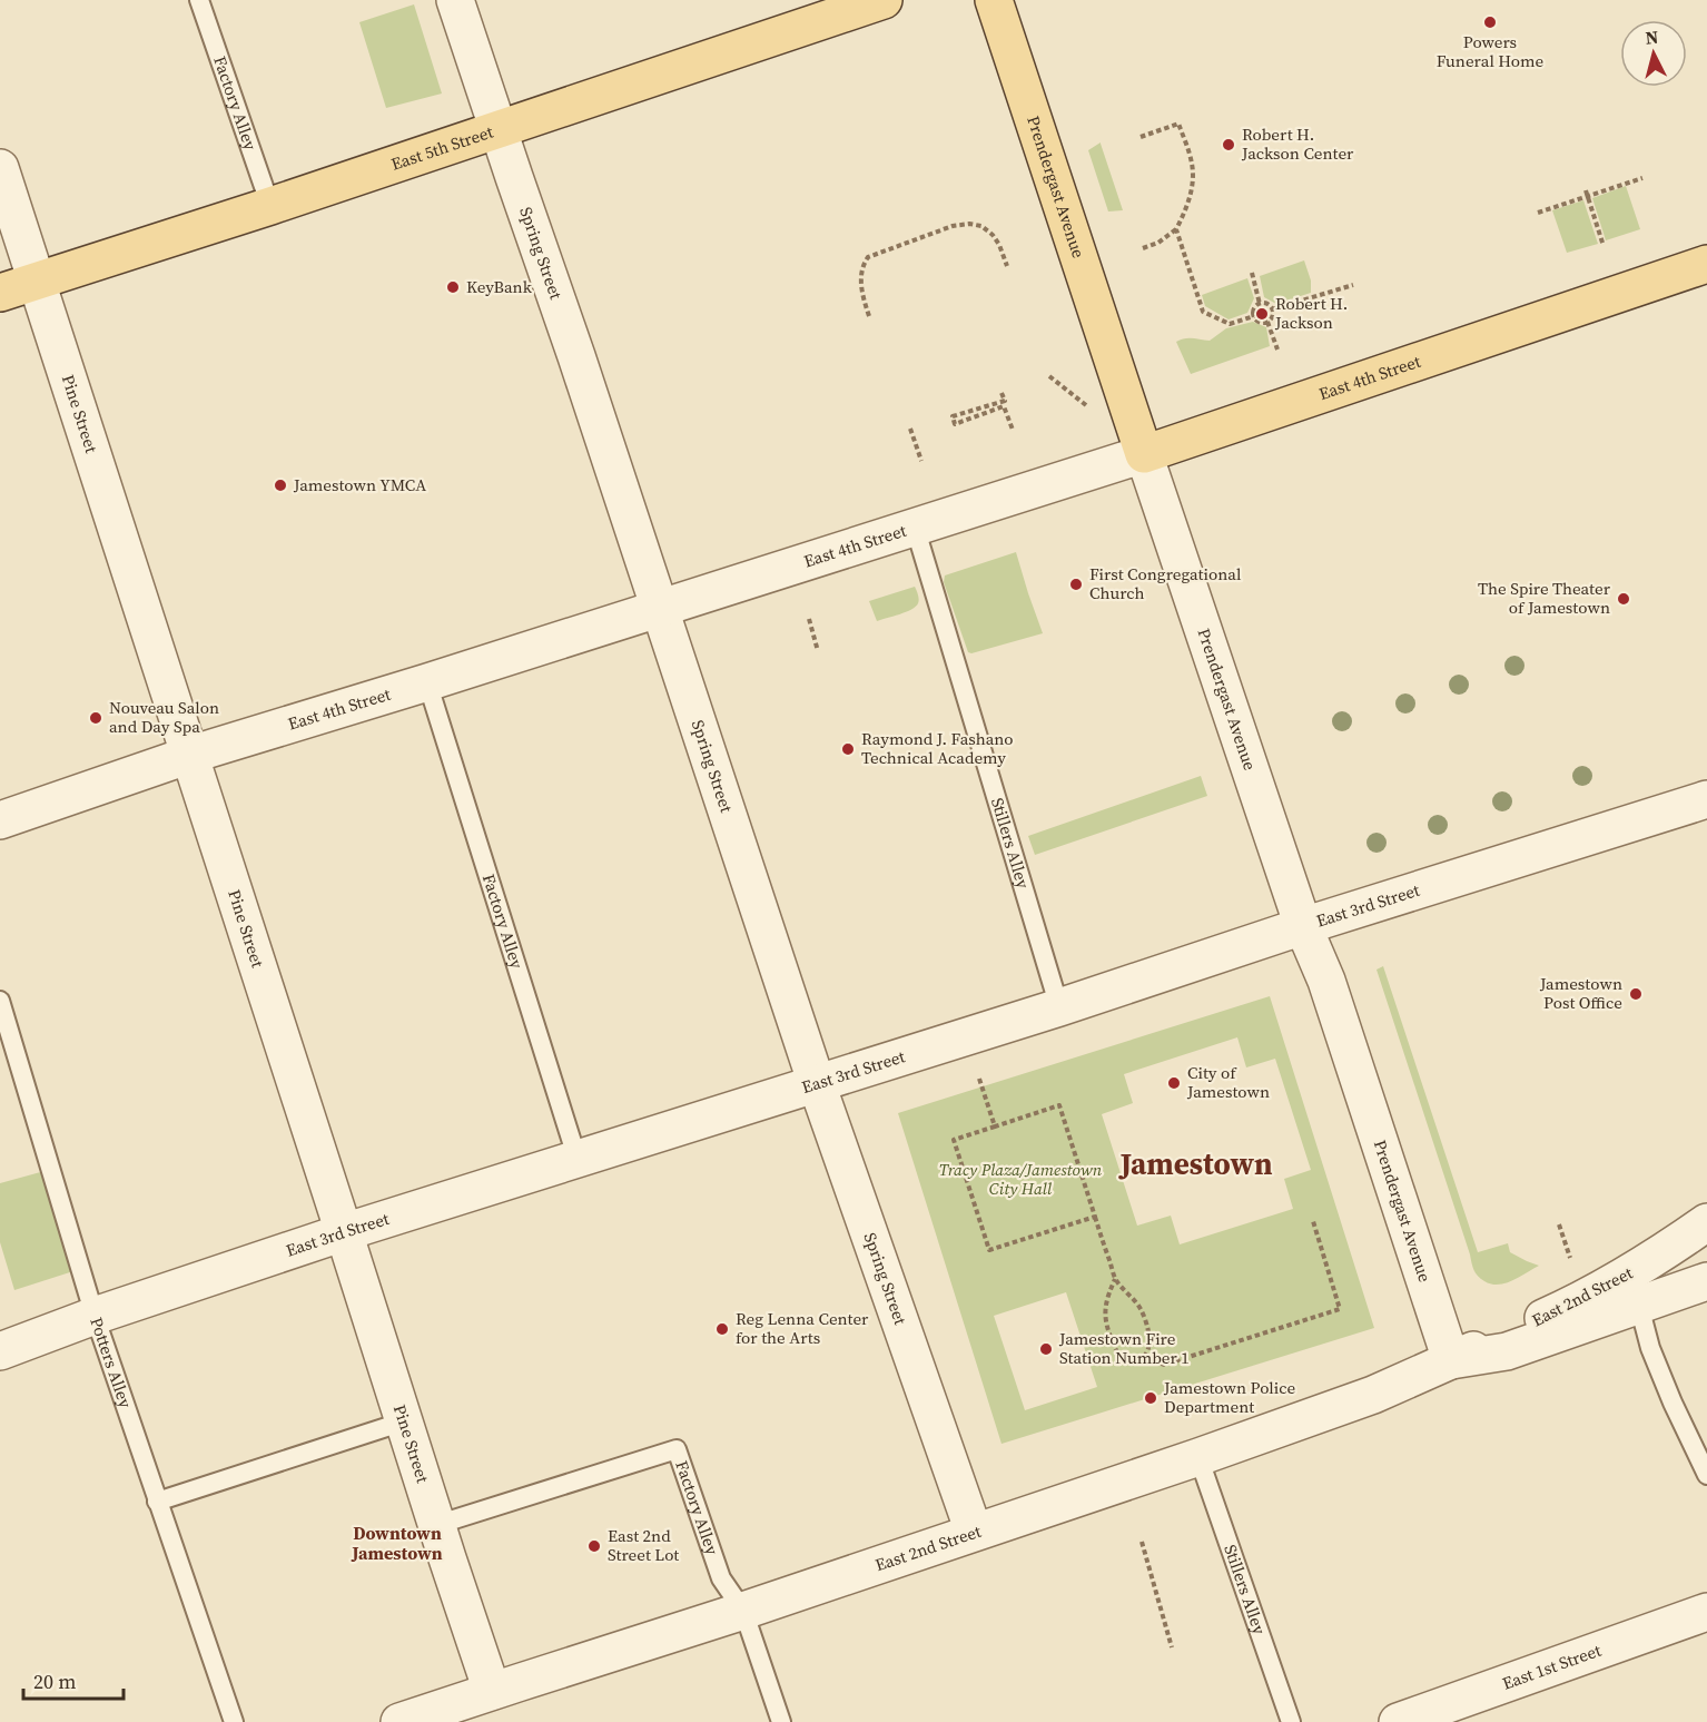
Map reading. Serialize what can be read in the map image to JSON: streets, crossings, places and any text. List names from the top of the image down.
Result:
{
  "streets": {
    "main road": ["East 5th Street", "Prendergast Avenue", "East 4th Street"],
    "street": [
      "Spring Street",
      "Pine Street",
      "East 3rd Street",
      "East 2nd Street",
      "East 1st Street"
    ],
    "lane": ["Factory Alley", "Stillers Alley", "Potters Alley"]
  },
  "crossings": [
    ["Factory Alley", "East 5th Street"],
    ["Factory Alley", "East 4th Street"],
    ["Factory Alley", "Pine Street"],
    ["Factory Alley", "East 3rd Street"],
    ["Factory Alley", "East 2nd Street"],
    ["East 5th Street", "Spring Street"],
    ["East 5th Street", "Pine Street"],
    ["Prendergast Avenue", "East 4th Street"],
    ["Prendergast Avenue", "East 3rd Street"],
    ["Prendergast Avenue", "East 2nd Street"],
    ["Spring Street", "East 4th Street"],
    ["Spring Street", "East 3rd Street"],
    ["Spring Street", "East 2nd Street"],
    ["East 4th Street", "Pine Street"],
    ["East 4th Street", "Stillers Alley"],
    ["Pine Street", "East 3rd Street"],
    ["Pine Street", "East 2nd Street"],
    ["Stillers Alley", "East 3rd Street"],
    ["Stillers Alley", "East 2nd Street"],
    ["East 3rd Street", "Potters Alley"]
  ],
  "districts": ["Jamestown", "Downtown Jamestown"],
  "parks": ["Tracy Plaza/Jamestown City Hall"],
  "places": [
    "Powers Funeral Home",
    "Robert H. Jackson Center",
    "KeyBank",
    "Robert H. Jackson",
    "Jamestown YMCA",
    "First Congregational Church",
    "The Spire Theater of Jamestown",
    "Nouveau Salon and Day Spa",
    "Raymond J. Fashano Technical Academy",
    "Jamestown Post Office",
    "City of Jamestown",
    "Reg Lenna Center for the Arts",
    "Jamestown Fire Station Number 1",
    "Jamestown Police Department",
    "East 2nd Street Lot"
  ],
  "scale_bar": "20 m",
  "north": "top"
}
